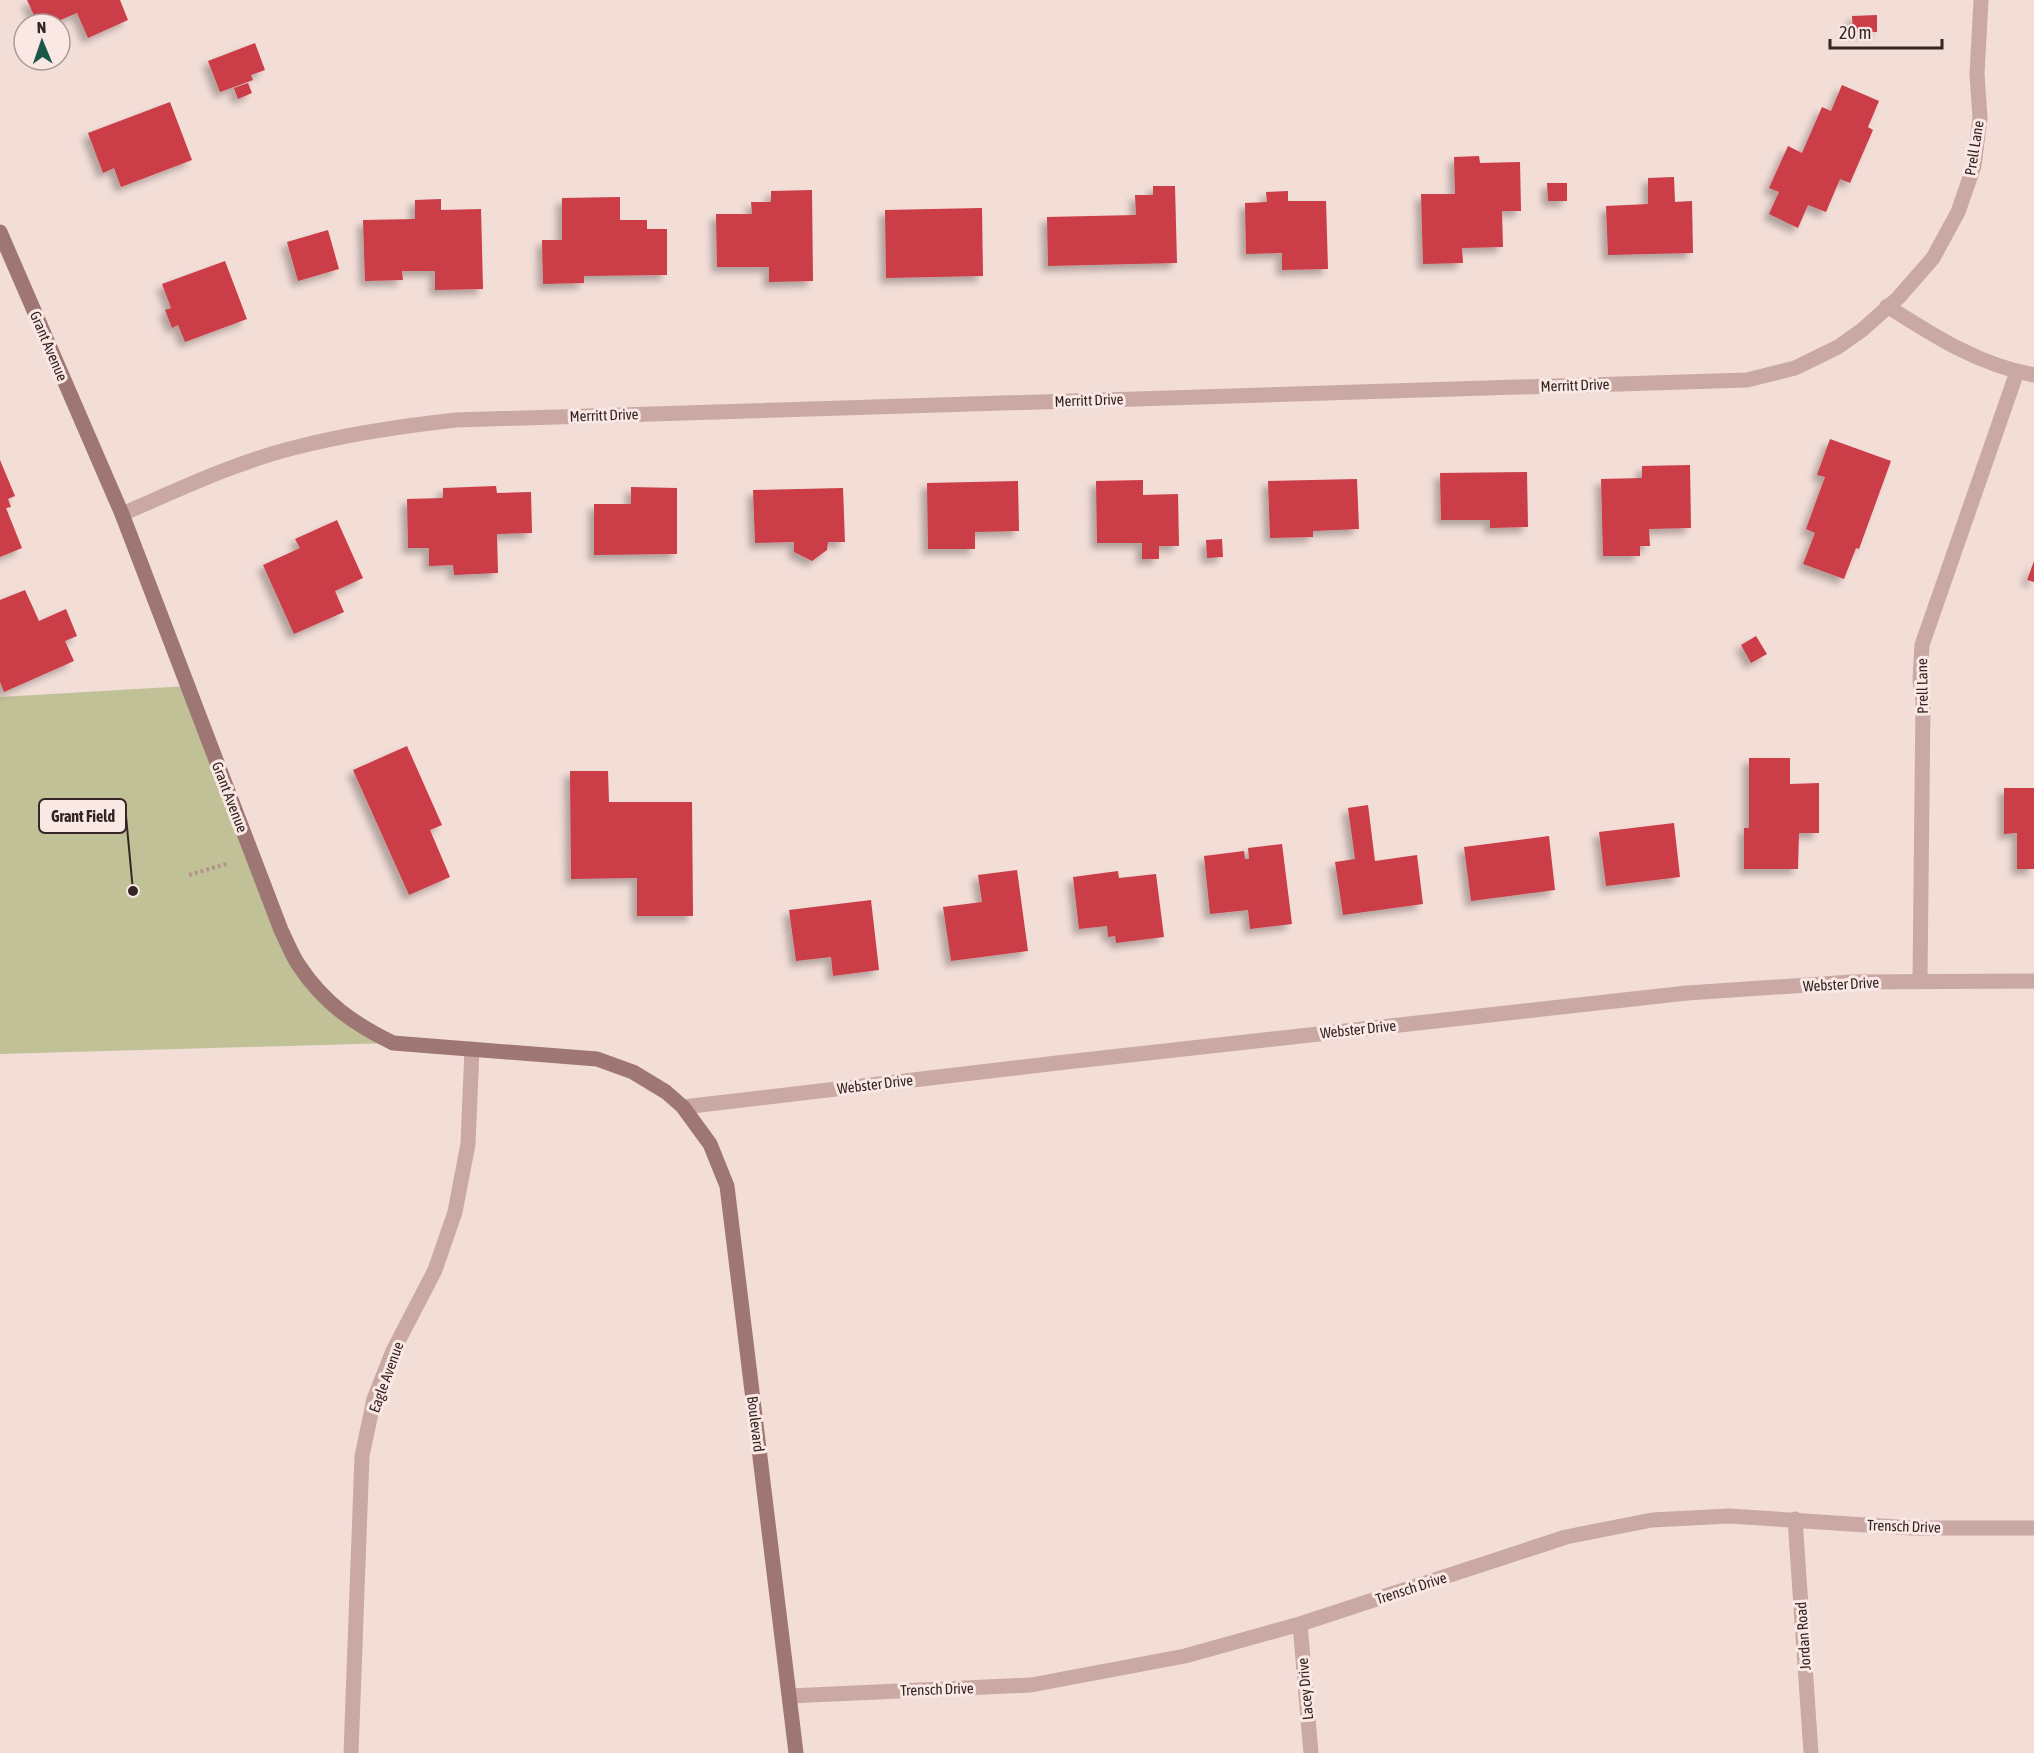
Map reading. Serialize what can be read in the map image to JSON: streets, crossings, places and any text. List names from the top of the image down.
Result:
{
  "streets": {
    "street": [
      "Prell Lane",
      "Grant Avenue",
      "Merritt Drive",
      "Webster Drive",
      "Eagle Avenue",
      "Boulevard",
      "Trensch Drive",
      "Jordan Road",
      "Lacey Drive"
    ]
  },
  "crossings": [
    ["Prell Lane", "Merritt Drive"],
    ["Prell Lane", "Webster Drive"],
    ["Grant Avenue", "Merritt Drive"],
    ["Grant Avenue", "Webster Drive"],
    ["Grant Avenue", "Eagle Avenue"],
    ["Grant Avenue", "Boulevard"],
    ["Webster Drive", "Boulevard"],
    ["Boulevard", "Trensch Drive"],
    ["Trensch Drive", "Jordan Road"],
    ["Trensch Drive", "Lacey Drive"]
  ],
  "places": ["Grant Field"],
  "scale_bar": "20 m",
  "north": "top"
}
